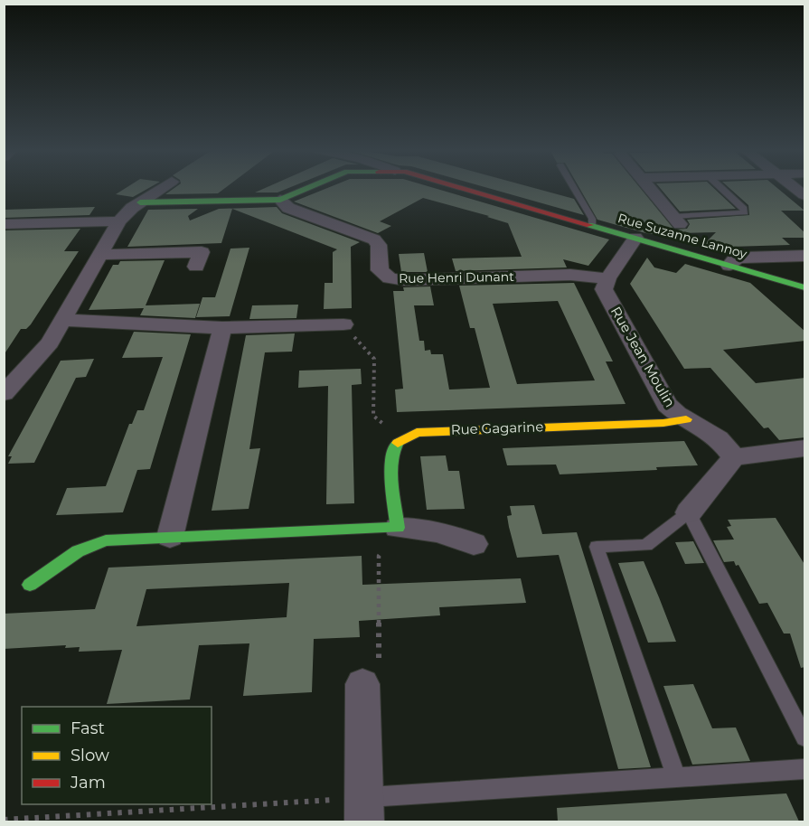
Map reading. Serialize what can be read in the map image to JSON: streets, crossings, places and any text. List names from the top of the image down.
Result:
{
  "streets": {
    "street": [
      "Rue Suzanne Lannoy",
      "Rue Henri Dunant",
      "Rue Jean Moulin",
      "Rue Gagarine"
    ]
  },
  "crossings": [
    ["Rue Suzanne Lannoy", "Rue Henri Dunant"],
    ["Rue Henri Dunant", "Rue Jean Moulin"],
    ["Rue Jean Moulin", "Rue Gagarine"]
  ],
  "legend": ["Fast", "Slow", "Jam"]
}
